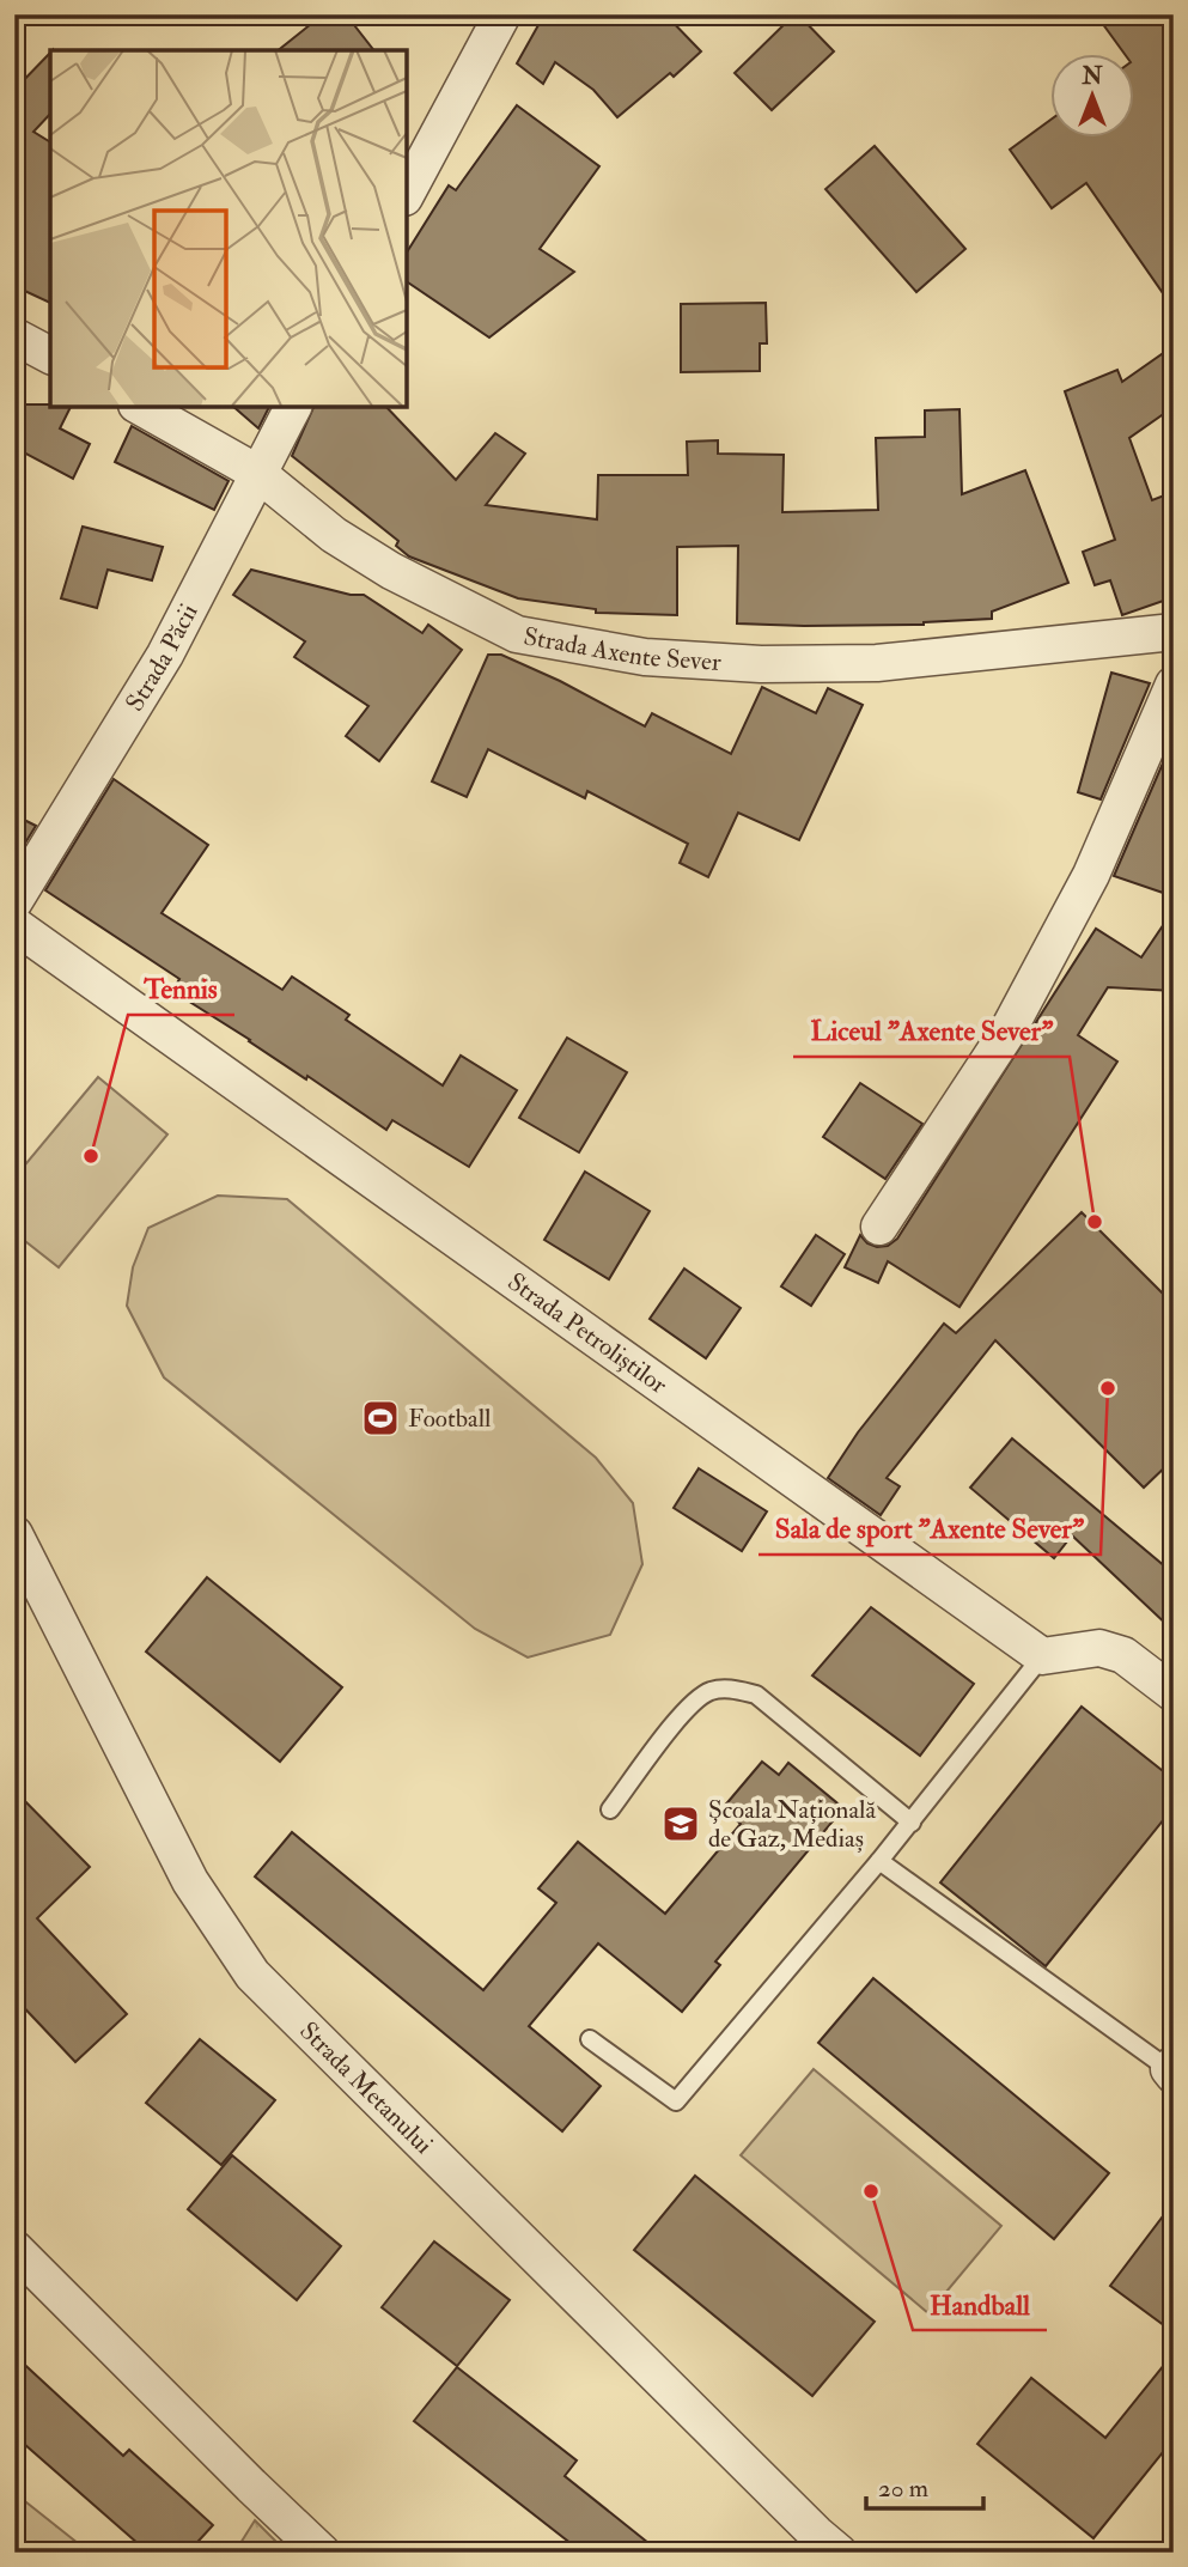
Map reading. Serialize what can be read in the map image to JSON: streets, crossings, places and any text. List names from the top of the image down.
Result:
{
  "streets": {
    "street": [
      "Strada Axente Sever",
      "Strada Păcii",
      "Strada Petroliștilor",
      "Strada Metanului"
    ]
  },
  "crossings": [
    ["Strada Axente Sever", "Strada Păcii"]
  ],
  "places": {
    "other": [
      "Tennis",
      "Liceul \"Axente Sever\"",
      "Sala de sport \"Axente Sever\"",
      "Handball"
    ],
    "sports": ["Football"],
    "school or university": ["Școala Națională de Gaz, Mediaș"]
  },
  "scale_bar": "20 m",
  "north": "top"
}
